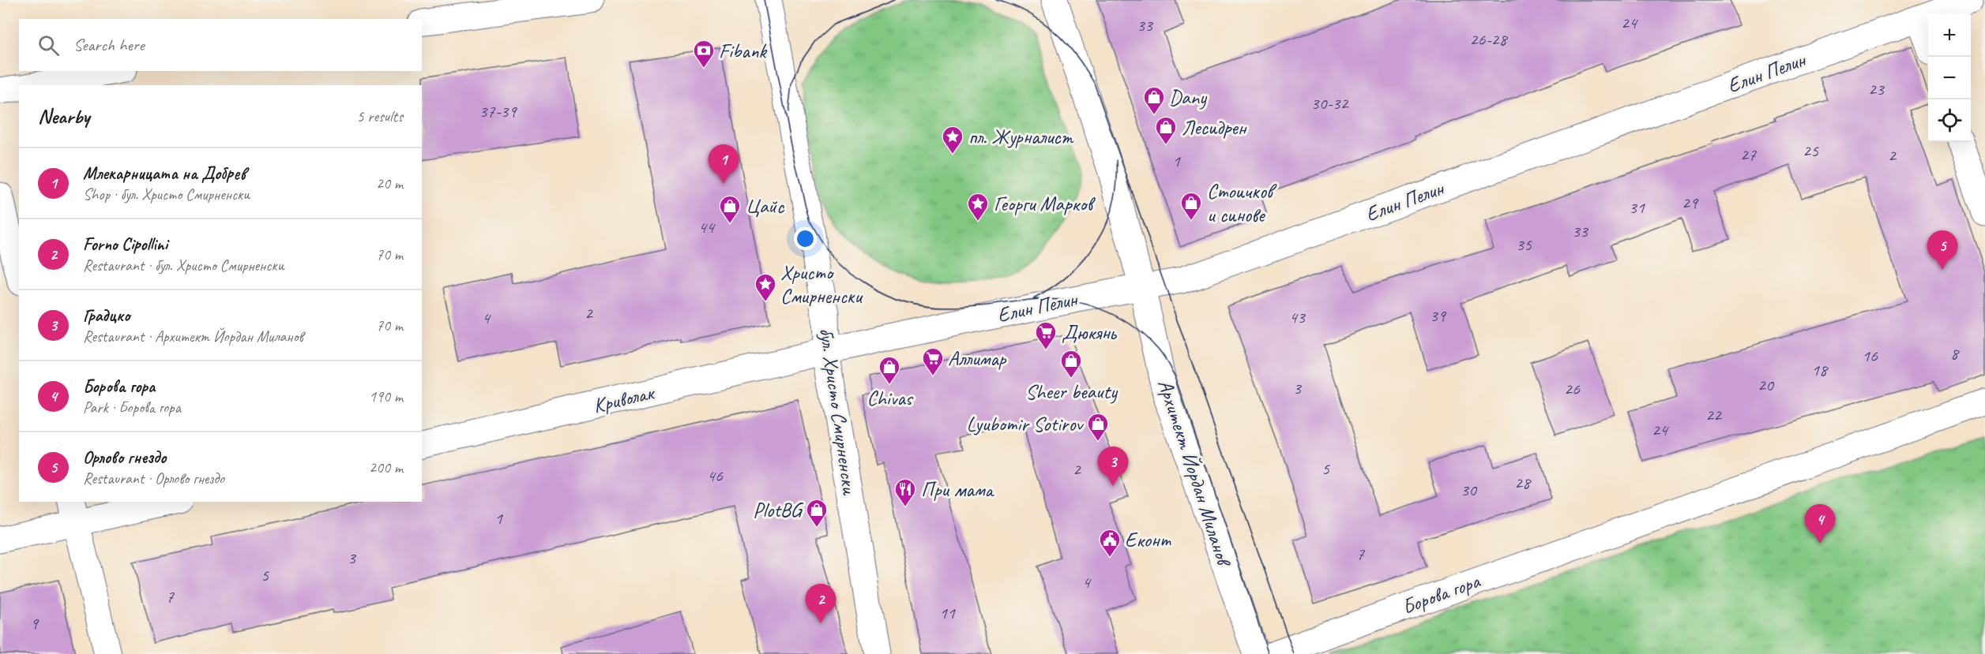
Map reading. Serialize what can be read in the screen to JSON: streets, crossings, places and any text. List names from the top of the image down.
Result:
{
  "streets": {
    "street": [
      "Елин Пелин",
      "Криволак",
      "бул. Христо Смирненски",
      "Архитект Йордан Миланов",
      "Борова гора"
    ]
  },
  "crossings": [
    ["Елин Пелин", "Криволак"],
    ["Елин Пелин", "бул. Христо Смирненски"],
    ["Елин Пелин", "Архитект Йордан Миланов"],
    ["Криволак", "бул. Христо Смирненски"]
  ],
  "places": {
    "bank": ["Fibank"],
    "shop": [
      "Dany",
      "Лесидрен",
      "Стоичков и синове",
      "Цайс",
      "Sheer beauty",
      "Chivas",
      "Lyubomir Sotirov",
      "PlotBG"
    ],
    "place": ["пл. Журналист", "Георги Марков", "Христо Смирненски"],
    "supermarket": ["Дюкянь", "Аллимар"],
    "restaurant": ["При мама"],
    "public building": ["Еконт"]
  },
  "house_numbers": [
    "24",
    "33",
    "26-28",
    "23",
    "30-32",
    "37-39",
    "25",
    "27",
    "2",
    "1",
    "29",
    "31",
    "44",
    "33",
    "35",
    "2",
    "39",
    "43",
    "4",
    "8",
    "16",
    "18",
    "20",
    "3",
    "26",
    "22",
    "24",
    "5",
    "2",
    "46",
    "28",
    "30",
    "1",
    "7",
    "3",
    "5",
    "4",
    "7",
    "11",
    "9"
  ],
  "page": {
    "map_buttons": ["+", "−"],
    "search": "Search here",
    "heading": ["Nearby", "5 results"],
    "pins": [
      "1",
      "5",
      "3",
      "4",
      "2"
    ],
    "list": [
      {
        "mark": "1",
        "name": "Млекарницата на Добрев",
        "note": "Shop · бул. Христо Смирненски",
        "value": "20 m"
      },
      {
        "mark": "2",
        "name": "Forno Cipollini",
        "note": "Restaurant · бул. Христо Смирненски",
        "value": "70 m"
      },
      {
        "mark": "3",
        "name": "Градцко",
        "note": "Restaurant · Архитект Йордан Миланов",
        "value": "70 m"
      },
      {
        "mark": "4",
        "name": "Борова гора",
        "note": "Park · Борова гора",
        "value": "190 m"
      },
      {
        "mark": "5",
        "name": "Орлово гнездо",
        "note": "Restaurant · Орлово гнездо",
        "value": "200 m"
      }
    ]
  }
}
